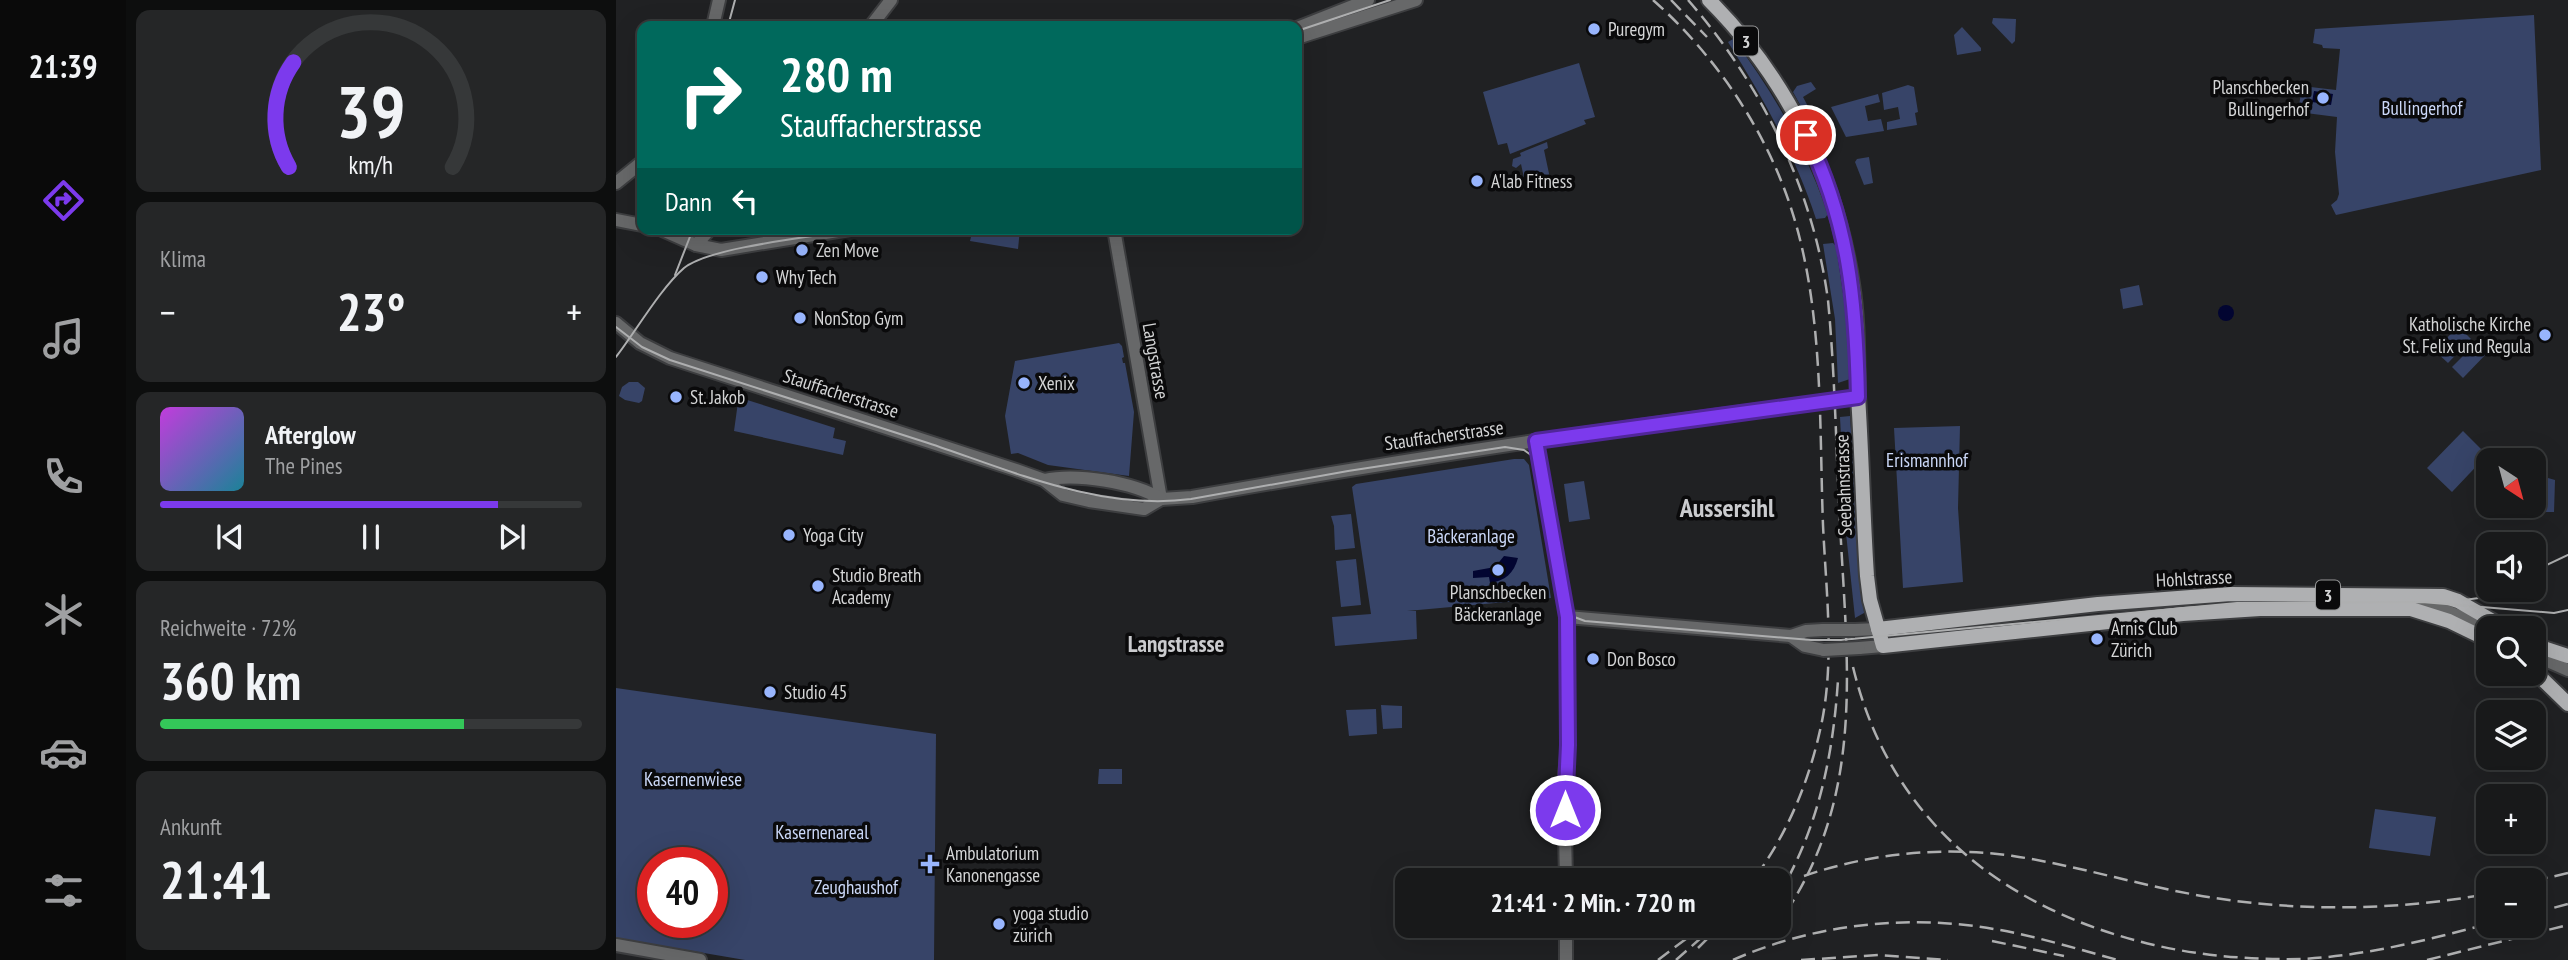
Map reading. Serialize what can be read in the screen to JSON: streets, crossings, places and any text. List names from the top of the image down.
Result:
{
  "streets": {
    "main road": ["3", "Seebahnstrasse", "Hohlstrasse"],
    "street": ["Langstrasse", "Stauffacherstrasse"]
  },
  "crossings": [
    ["3", "Seebahnstrasse"],
    ["3", "Hohlstrasse"],
    ["Langstrasse", "Stauffacherstrasse"],
    ["Stauffacherstrasse", "Seebahnstrasse"],
    ["Seebahnstrasse", "Hohlstrasse"]
  ],
  "districts": ["Aussersihl", "Langstrasse"],
  "parks": [
    "Bullingerhof",
    "Erismannhof",
    "Bäckeranlage",
    "Kasernenwiese",
    "Kasernenareal",
    "Zeughaushof"
  ],
  "places": {
    "other": [
      "Puregym",
      "Planschbecken Bullingerhof",
      "A'lab Fitness",
      "Zen Move",
      "Why Tech",
      "NonStop Gym",
      "Katholische Kirche St. Felix und Regula",
      "Xenix",
      "St. Jakob",
      "Yoga City",
      "Planschbecken Bäckeranlage",
      "Studio Breath Academy",
      "Arnis Club Zürich",
      "Don Bosco",
      "Studio 45",
      "yoga studio zürich"
    ],
    "health": ["Ambulatorium Kanonengasse"]
  },
  "north": "bottom right",
  "page": {
    "tabs": "21:39",
    "turn": ["280 m", "Stauffacherstrasse"],
    "then": "Dann",
    "tile": [
      "Klima",
      ["Reichweite · 72%", "360 km"],
      ["Ankunft", "21:41"]
    ],
    "heat": ["−", "23°", "+"],
    "song": ["Afterglow", "The Pines"],
    "map_buttons": ["+", "−"],
    "limit": "40",
    "trip": "21:41 · 2 Min. · 720 m",
    "gauge": ["39", "km/h"]
  }
}
